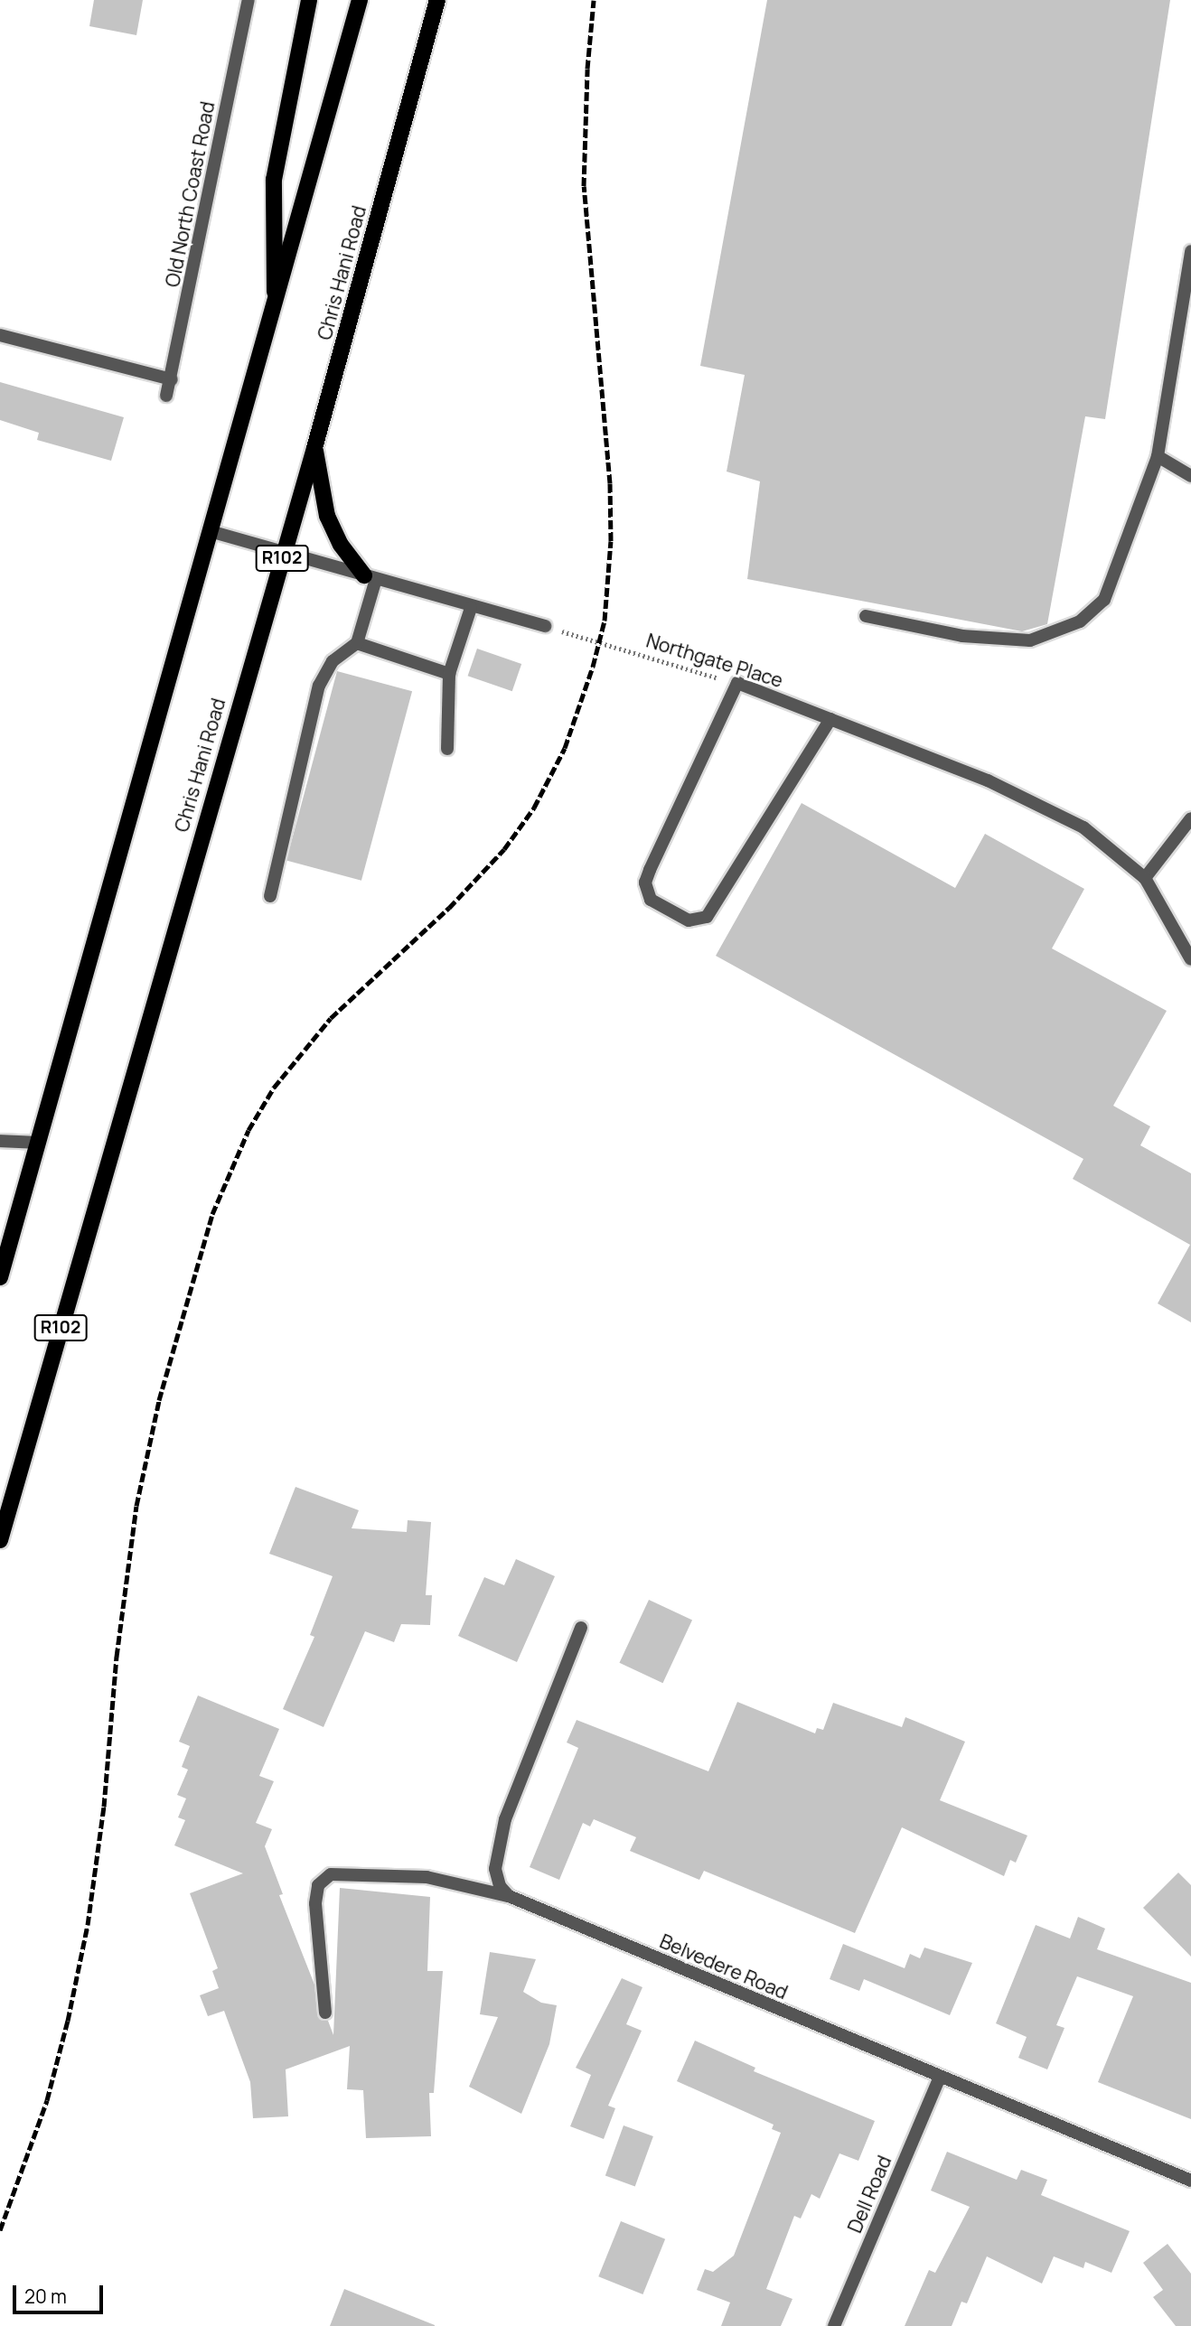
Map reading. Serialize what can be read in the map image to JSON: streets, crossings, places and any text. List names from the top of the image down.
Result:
{
  "streets": {
    "main road": ["Chris Hani Road", "R102"],
    "street": [
      "Old North Coast Road",
      "Northgate Place",
      "Belvedere Road",
      "Dell Road"
    ]
  },
  "crossings": [
    ["Belvedere Road", "Dell Road"]
  ],
  "scale_bar": "20 m"
}
